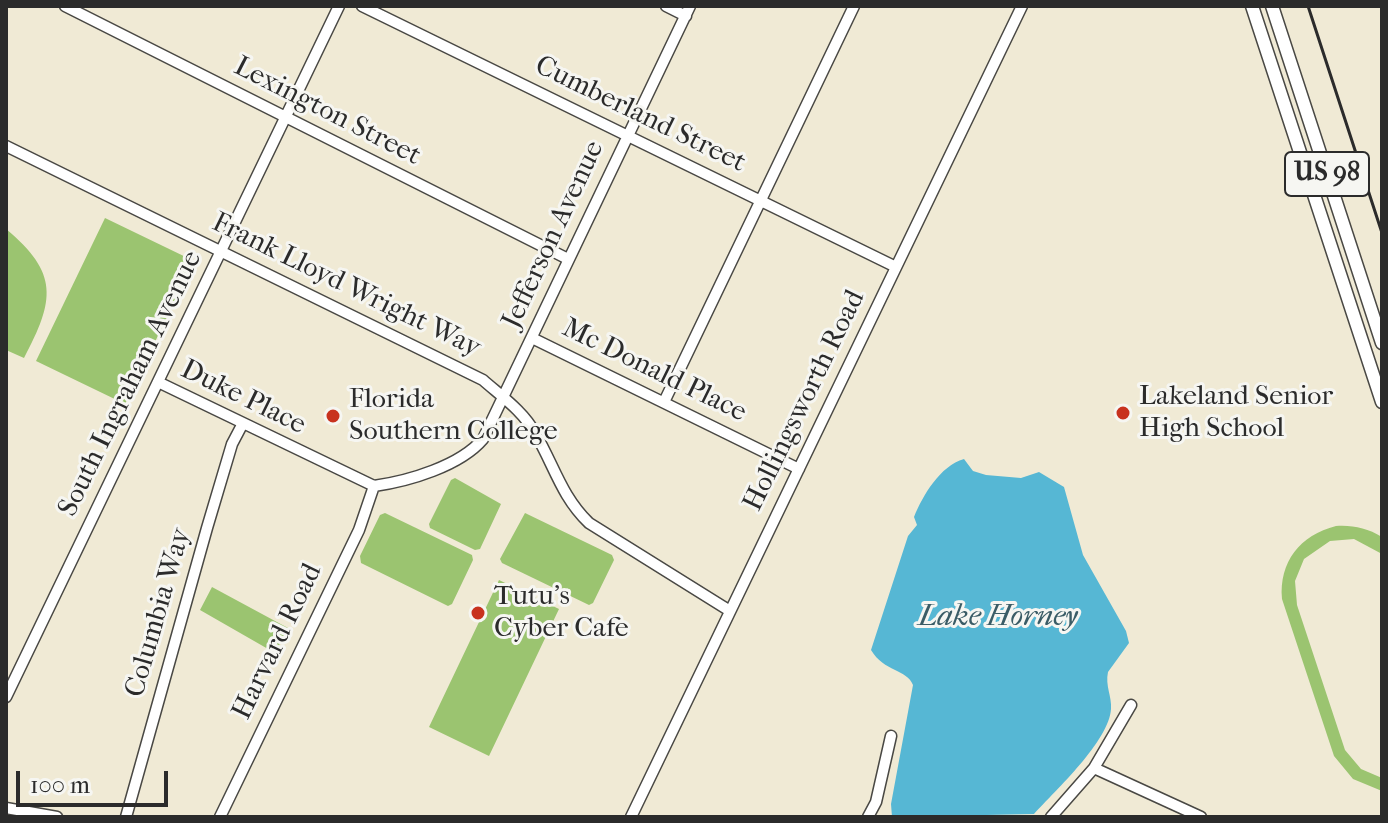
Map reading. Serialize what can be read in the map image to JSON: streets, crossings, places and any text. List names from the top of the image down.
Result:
{
  "streets": {
    "main road": ["US 98"],
    "street": [
      "Lexington Street",
      "Cumberland Street",
      "Jefferson Avenue",
      "Frank Lloyd Wright Way",
      "Mc Donald Place",
      "South Ingraham Avenue",
      "Duke Place",
      "Hollingsworth Road",
      "Columbia Way",
      "Harvard Road"
    ]
  },
  "crossings": [
    ["Lexington Street", "Jefferson Avenue"],
    ["Lexington Street", "South Ingraham Avenue"],
    ["Cumberland Street", "Jefferson Avenue"],
    ["Cumberland Street", "Hollingsworth Road"],
    ["Jefferson Avenue", "Frank Lloyd Wright Way"],
    ["Jefferson Avenue", "Mc Donald Place"],
    ["Frank Lloyd Wright Way", "South Ingraham Avenue"],
    ["Frank Lloyd Wright Way", "Hollingsworth Road"],
    ["Mc Donald Place", "Hollingsworth Road"],
    ["South Ingraham Avenue", "Duke Place"],
    ["Duke Place", "Columbia Way"],
    ["Duke Place", "Harvard Road"]
  ],
  "water": ["Lake Horney"],
  "places": ["Lakeland Senior High School", "Florida Southern College", "Tutu's Cyber Cafe"],
  "scale_bar": "100 m"
}
